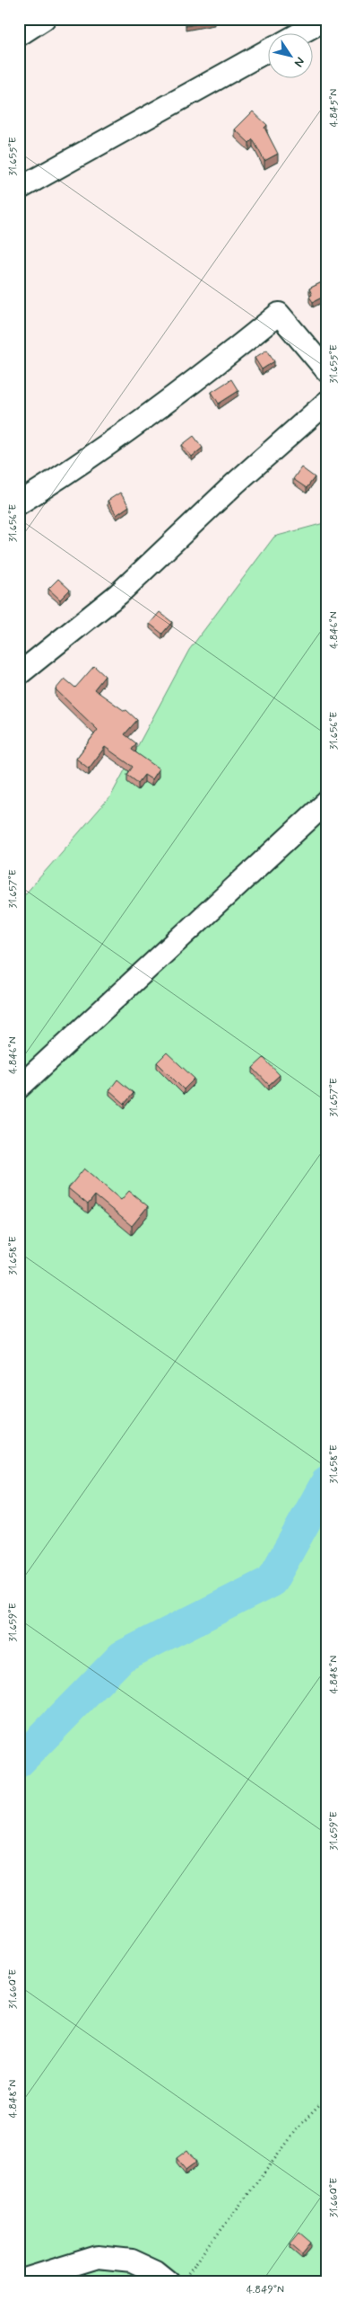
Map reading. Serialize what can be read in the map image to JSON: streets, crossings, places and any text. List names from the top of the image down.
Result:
{
  "north": "bottom right",
  "coordinates": [
    "4.845°N",
    "31.655°E",
    "31.656°E",
    "4.846°N",
    "31.657°E",
    "31.658°E",
    "31.659°E",
    "4.848°N",
    "31.660°E",
    "4.849°N"
  ]
}
